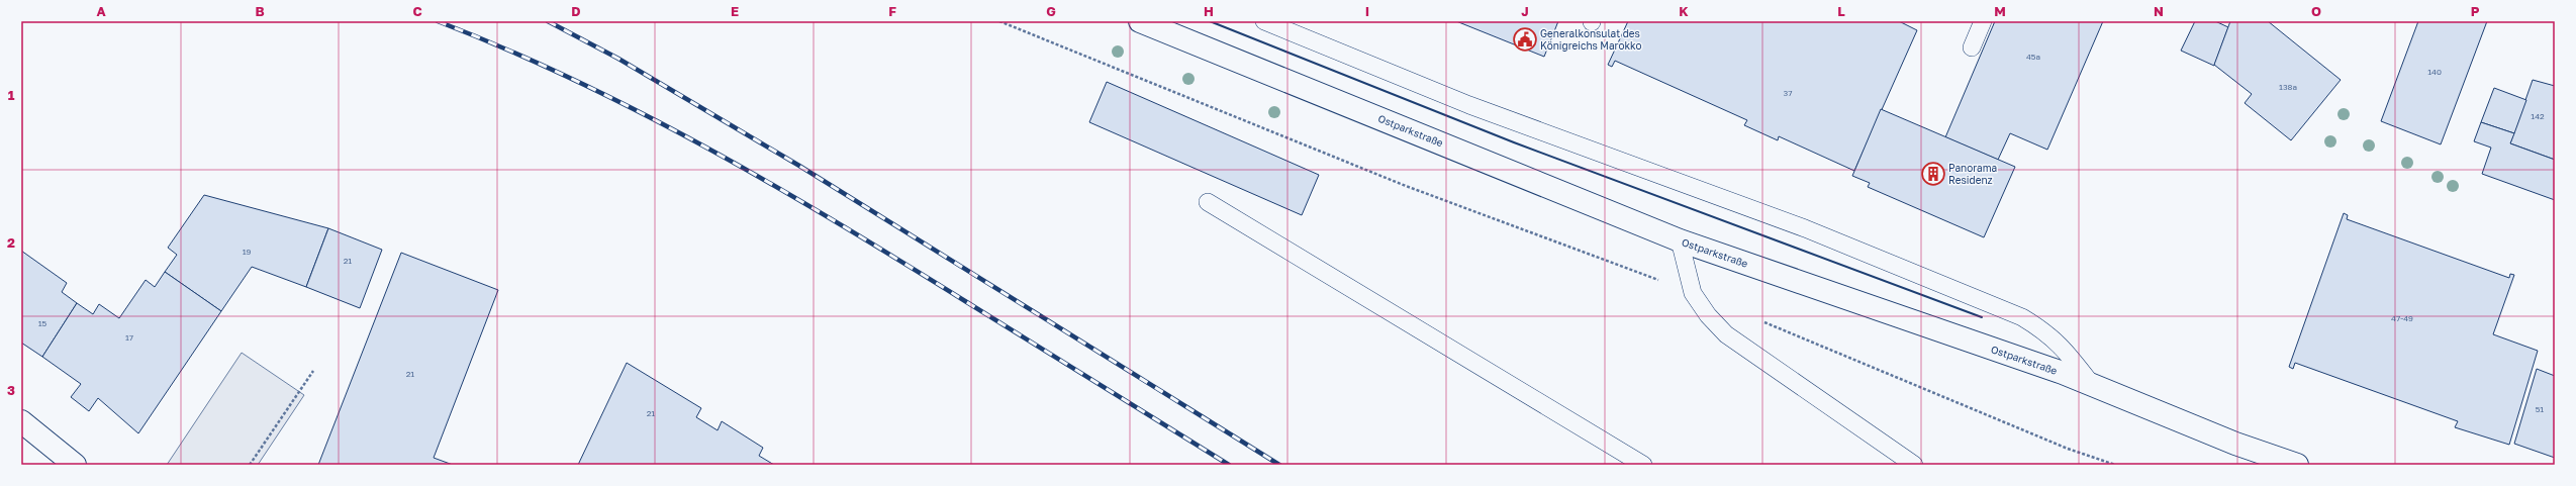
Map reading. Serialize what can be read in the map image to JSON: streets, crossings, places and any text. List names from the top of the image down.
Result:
{
  "streets": {
    "street": ["Ostparkstraße"]
  },
  "places": {
    "public building": ["Generalkonsulat des Königreichs Marokko"],
    "building": ["Panorama Residenz"]
  },
  "house_numbers": [
    "45a",
    "140",
    "138a",
    "37",
    "142",
    "19",
    "21",
    "47-49",
    "15",
    "17",
    "21",
    "51",
    "21"
  ],
  "grid": {
    "columns": [
      "A",
      "B",
      "C",
      "D",
      "E",
      "F",
      "G",
      "H",
      "I",
      "J",
      "K",
      "L",
      "M",
      "N",
      "O",
      "P"
    ],
    "rows": ["1", "2", "3"]
  }
}
